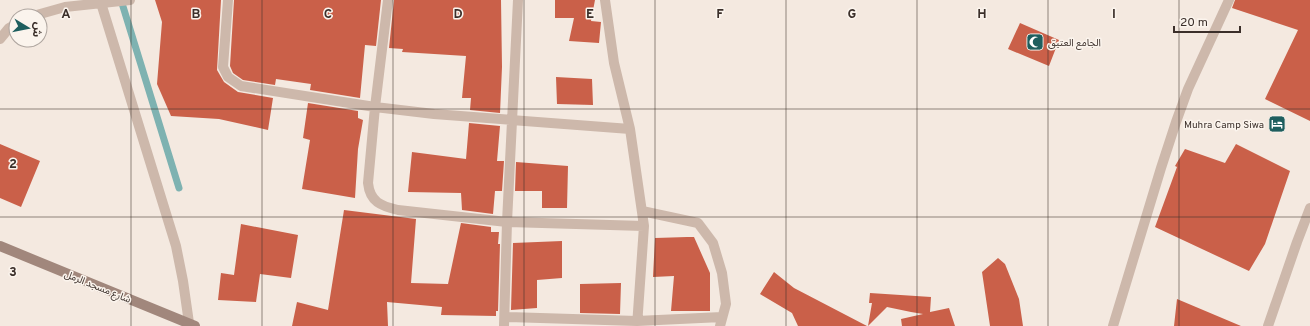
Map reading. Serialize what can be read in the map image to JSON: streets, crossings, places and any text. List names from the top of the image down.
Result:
{
  "streets": {
    "street": ["شارع مسجد الرمل"]
  },
  "places": {
    "mosque": ["الجامع العتيق"],
    "hotel": ["Muhra Camp Siwa"]
  },
  "scale_bar": "20 m",
  "north": "right",
  "grid": {
    "columns": [
      "A",
      "B",
      "C",
      "D",
      "E",
      "F",
      "G",
      "H",
      "I"
    ],
    "rows": ["2", "3"]
  }
}
